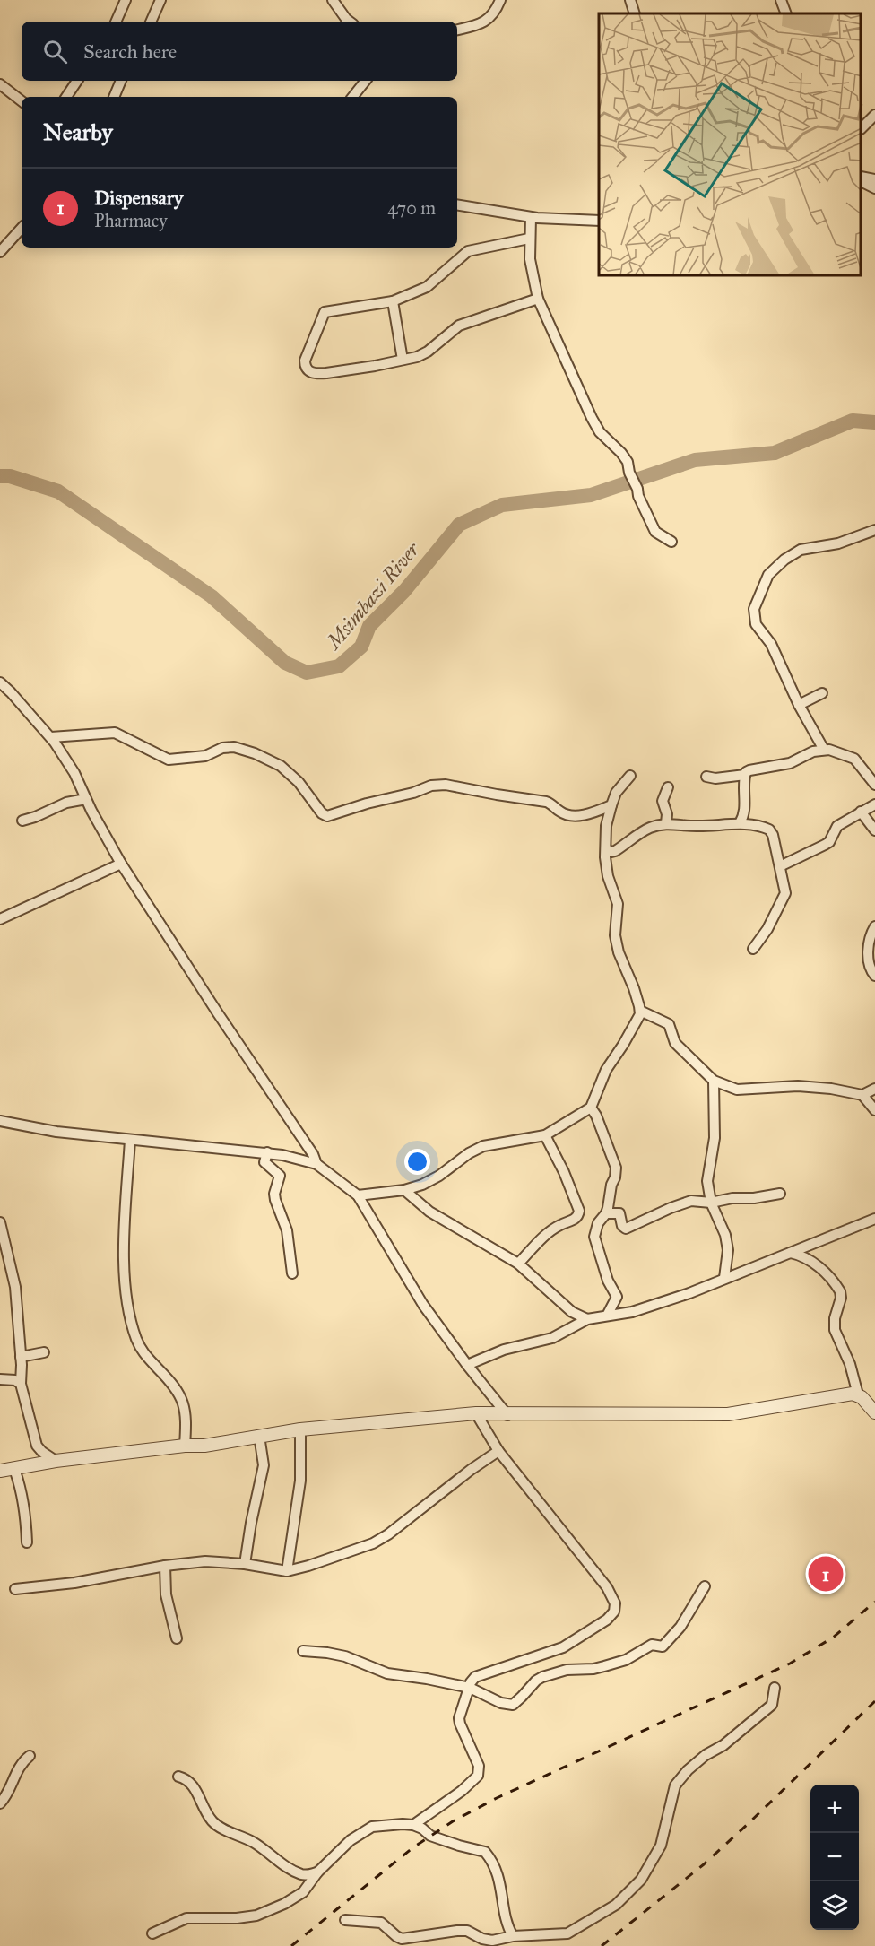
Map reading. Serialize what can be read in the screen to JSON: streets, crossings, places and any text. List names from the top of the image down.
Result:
{
  "water": ["Msimbazi River"],
  "page": {
    "search": "Search here",
    "heading": "Nearby",
    "list": [
      {
        "mark": "1",
        "name": "Dispensary",
        "note": "Pharmacy",
        "value": "470 m"
      }
    ],
    "pins": "1",
    "map_buttons": ["+", "−"]
  }
}
